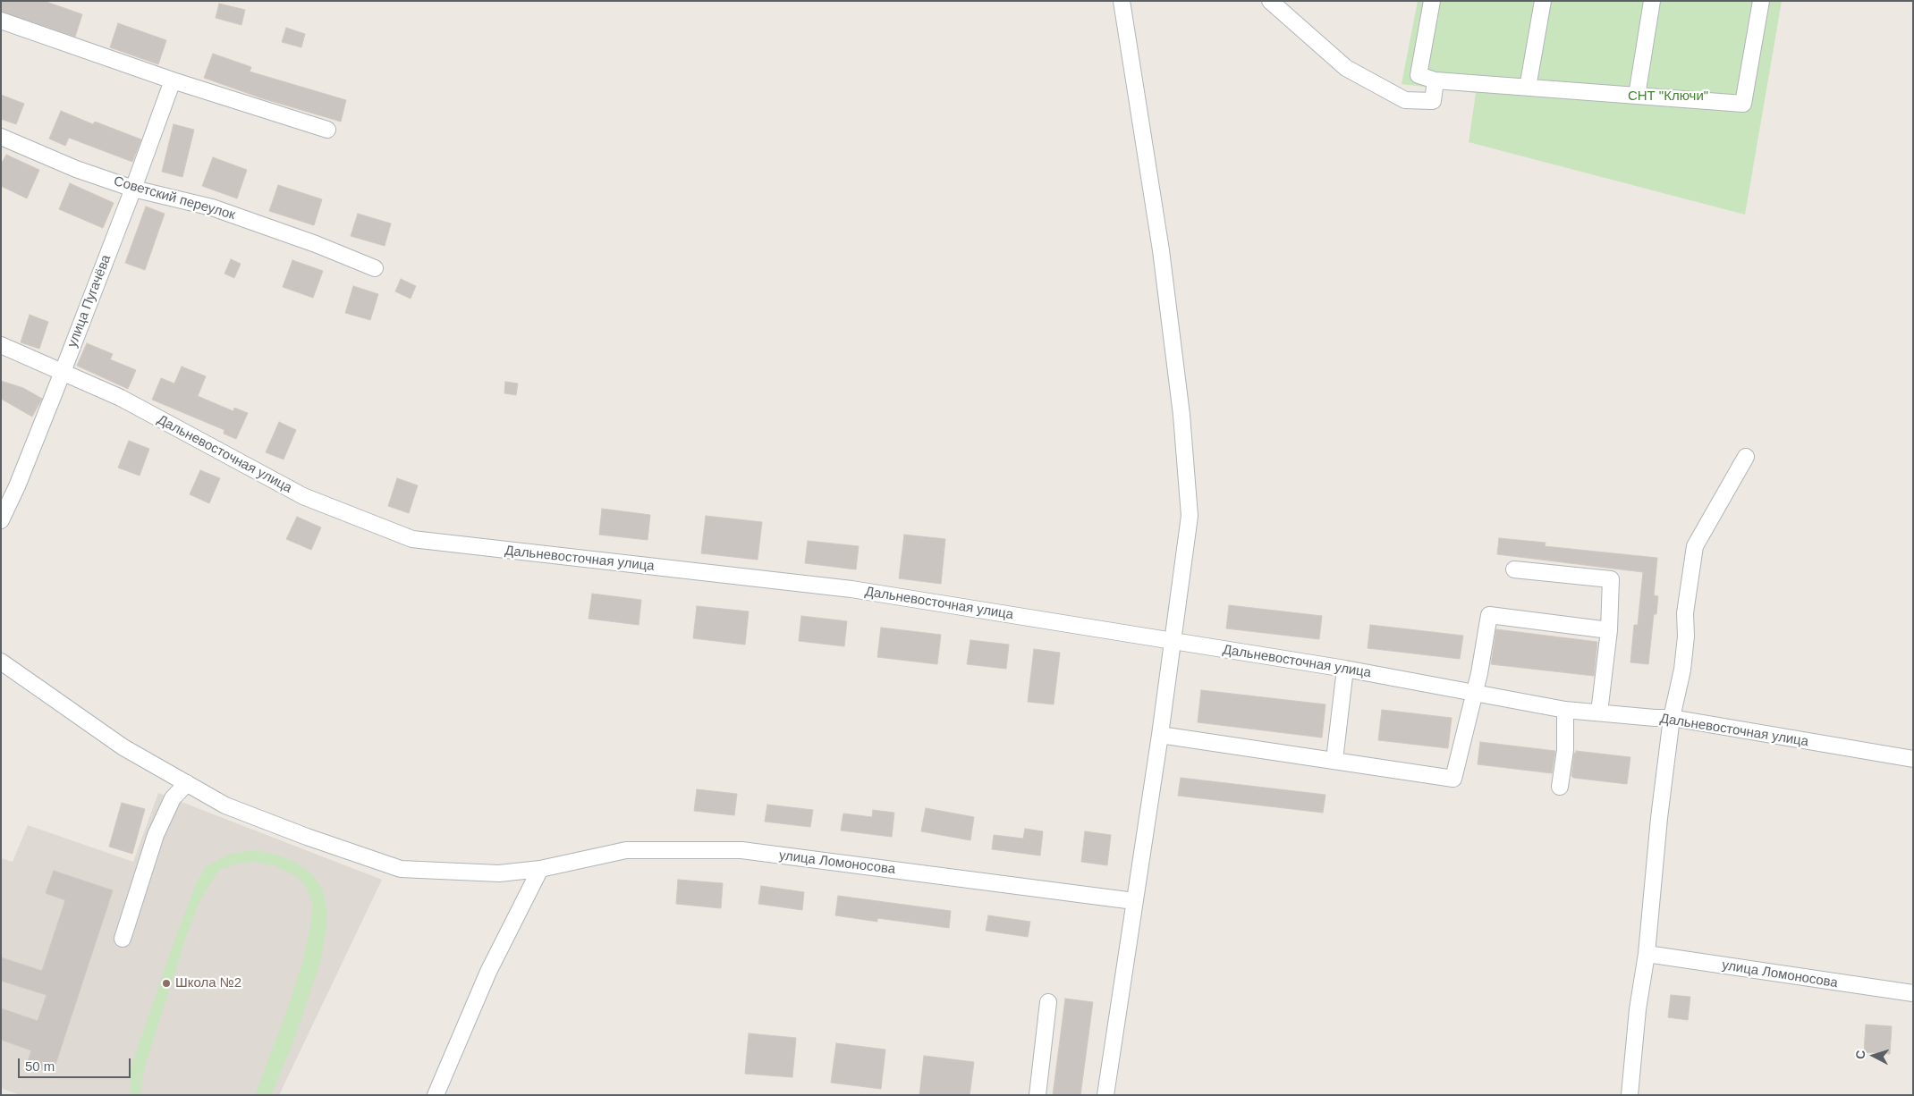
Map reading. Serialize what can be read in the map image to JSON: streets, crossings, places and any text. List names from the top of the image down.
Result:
{
  "streets": {
    "street": [
      "Советский переулок",
      "улица Пугачёва",
      "Дальневосточная улица",
      "улица Ломоносова"
    ]
  },
  "crossings": [
    ["Советский переулок", "улица Пугачёва"],
    ["улица Пугачёва", "Дальневосточная улица"]
  ],
  "parks": ["СНТ \"Ключи\""],
  "places": ["Школа №2"],
  "scale_bar": "50 m",
  "north": "left"
}
